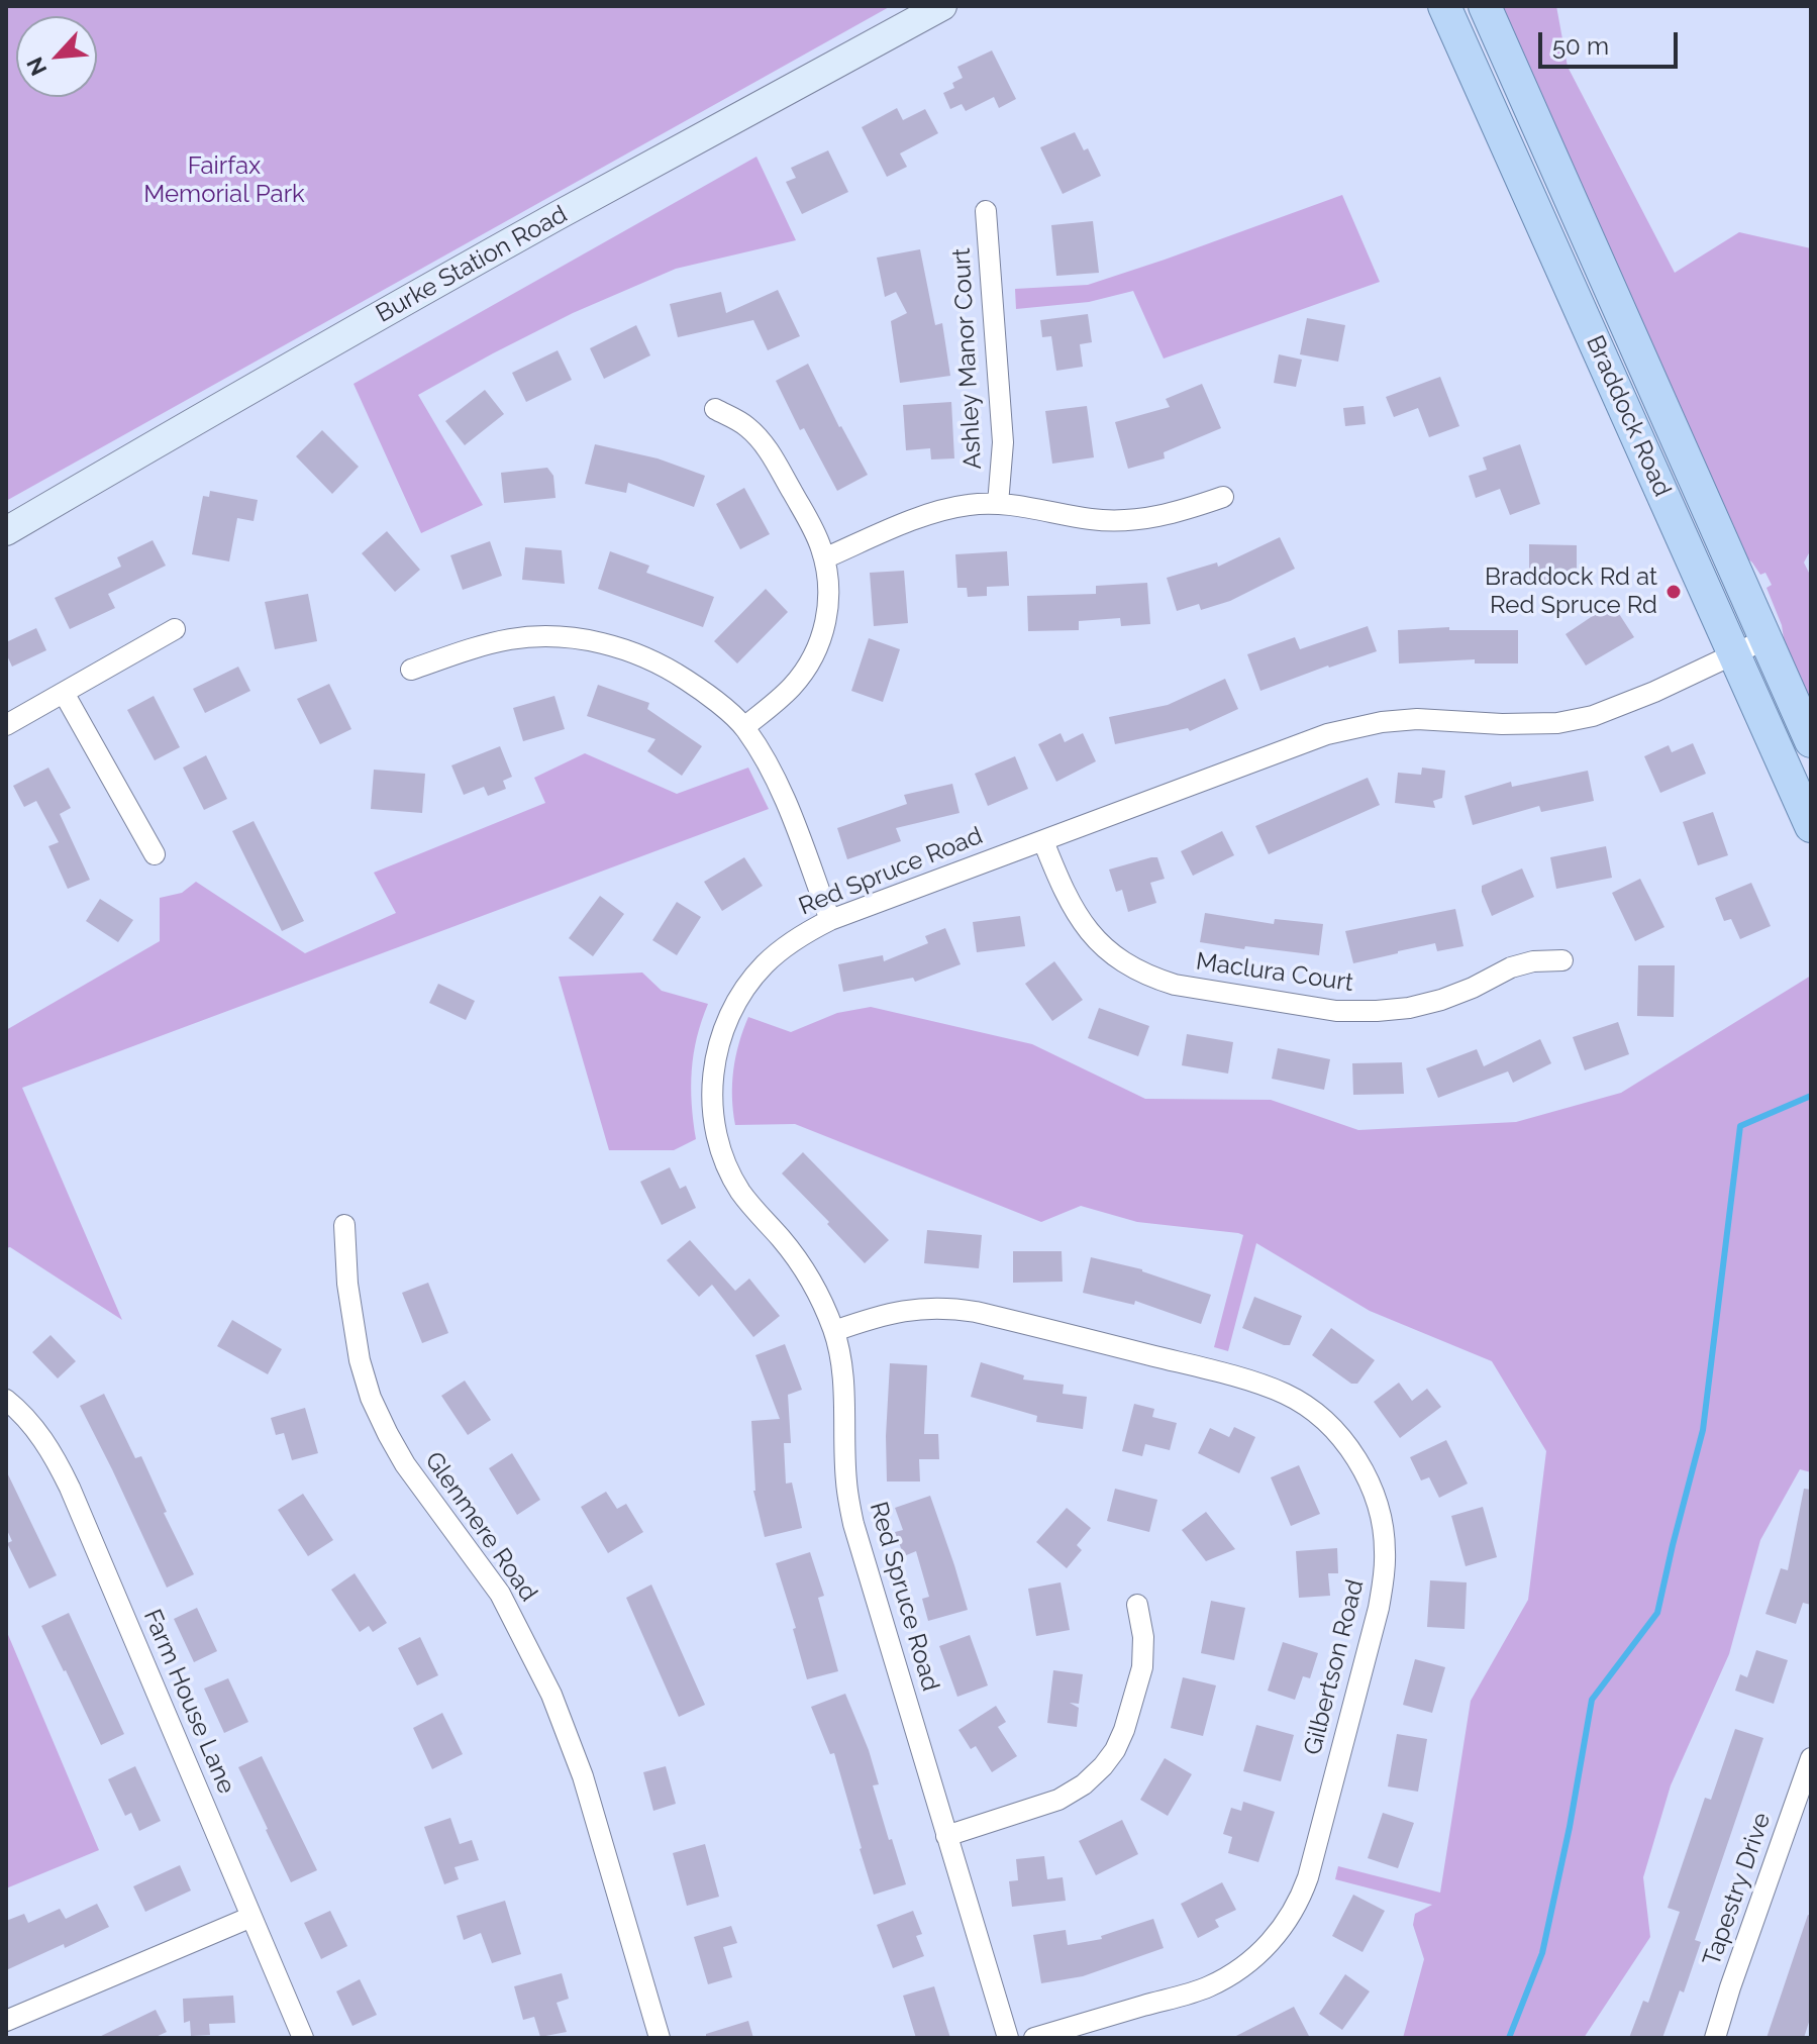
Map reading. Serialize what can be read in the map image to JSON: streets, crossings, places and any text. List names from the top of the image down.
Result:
{
  "streets": {
    "main road": ["Braddock Road"],
    "street": [
      "Burke Station Road",
      "Ashley Manor Court",
      "Red Spruce Road",
      "Maclura Court",
      "Glenmere Road",
      "Gilbertson Road",
      "Farm House Lane",
      "Tapestry Drive"
    ]
  },
  "crossings": [
    ["Braddock Road", "Red Spruce Road"],
    ["Red Spruce Road", "Maclura Court"],
    ["Red Spruce Road", "Gilbertson Road"]
  ],
  "parks": ["Fairfax Memorial Park"],
  "places": ["Braddock Rd at Red Spruce Rd"],
  "scale_bar": "50 m",
  "north": "bottom left"
}
